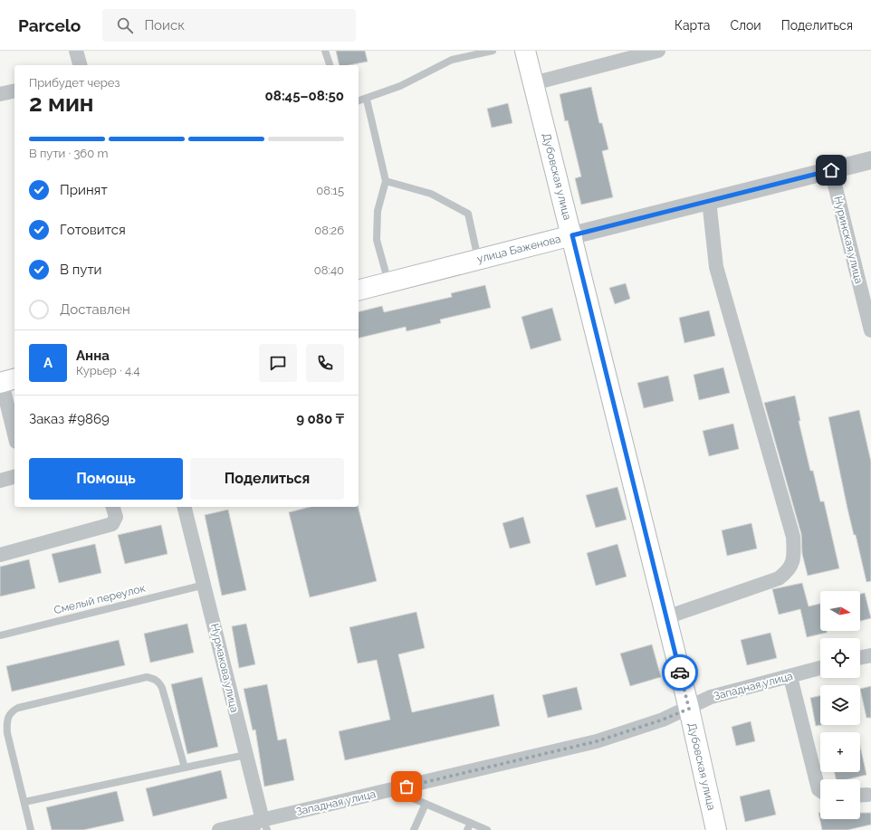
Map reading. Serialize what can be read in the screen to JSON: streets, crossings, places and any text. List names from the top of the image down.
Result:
{
  "streets": {
    "main road": ["Дубовская улица", "улица Баженова"],
    "street": ["Нуринская улица", "Нурмакова улица", "Западная улица"],
    "lane": ["Смелый переулок"]
  },
  "crossings": [
    ["Дубовская улица", "улица Баженова"],
    ["Дубовская улица", "Западная улица"],
    ["Нуринская улица", "улица Баженова"],
    ["Смелый переулок", "Нурмакова улица"],
    ["Нурмакова улица", "Западная улица"]
  ],
  "north": "right",
  "page": {
    "header": "Parcelo",
    "search": "Поиск",
    "nav": ["Карта", "Слои", "Поделиться"],
    "heading": ["2 мин", "Прибудет через", "08:45–08:50"],
    "panel": [
      "Анна",
      "Курьер · 4.4",
      "Заказ #9869",
      "9 080 ₸"
    ],
    "bar": "В пути · 360 m",
    "list": [
      ["Принят", "08:15"],
      ["Готовится", "08:26"],
      ["В пути", "08:40"],
      "Доставлен"
    ],
    "round": "А",
    "buttons": ["Помощь", "Поделиться"],
    "map_buttons": ["+", "−"]
  }
}
